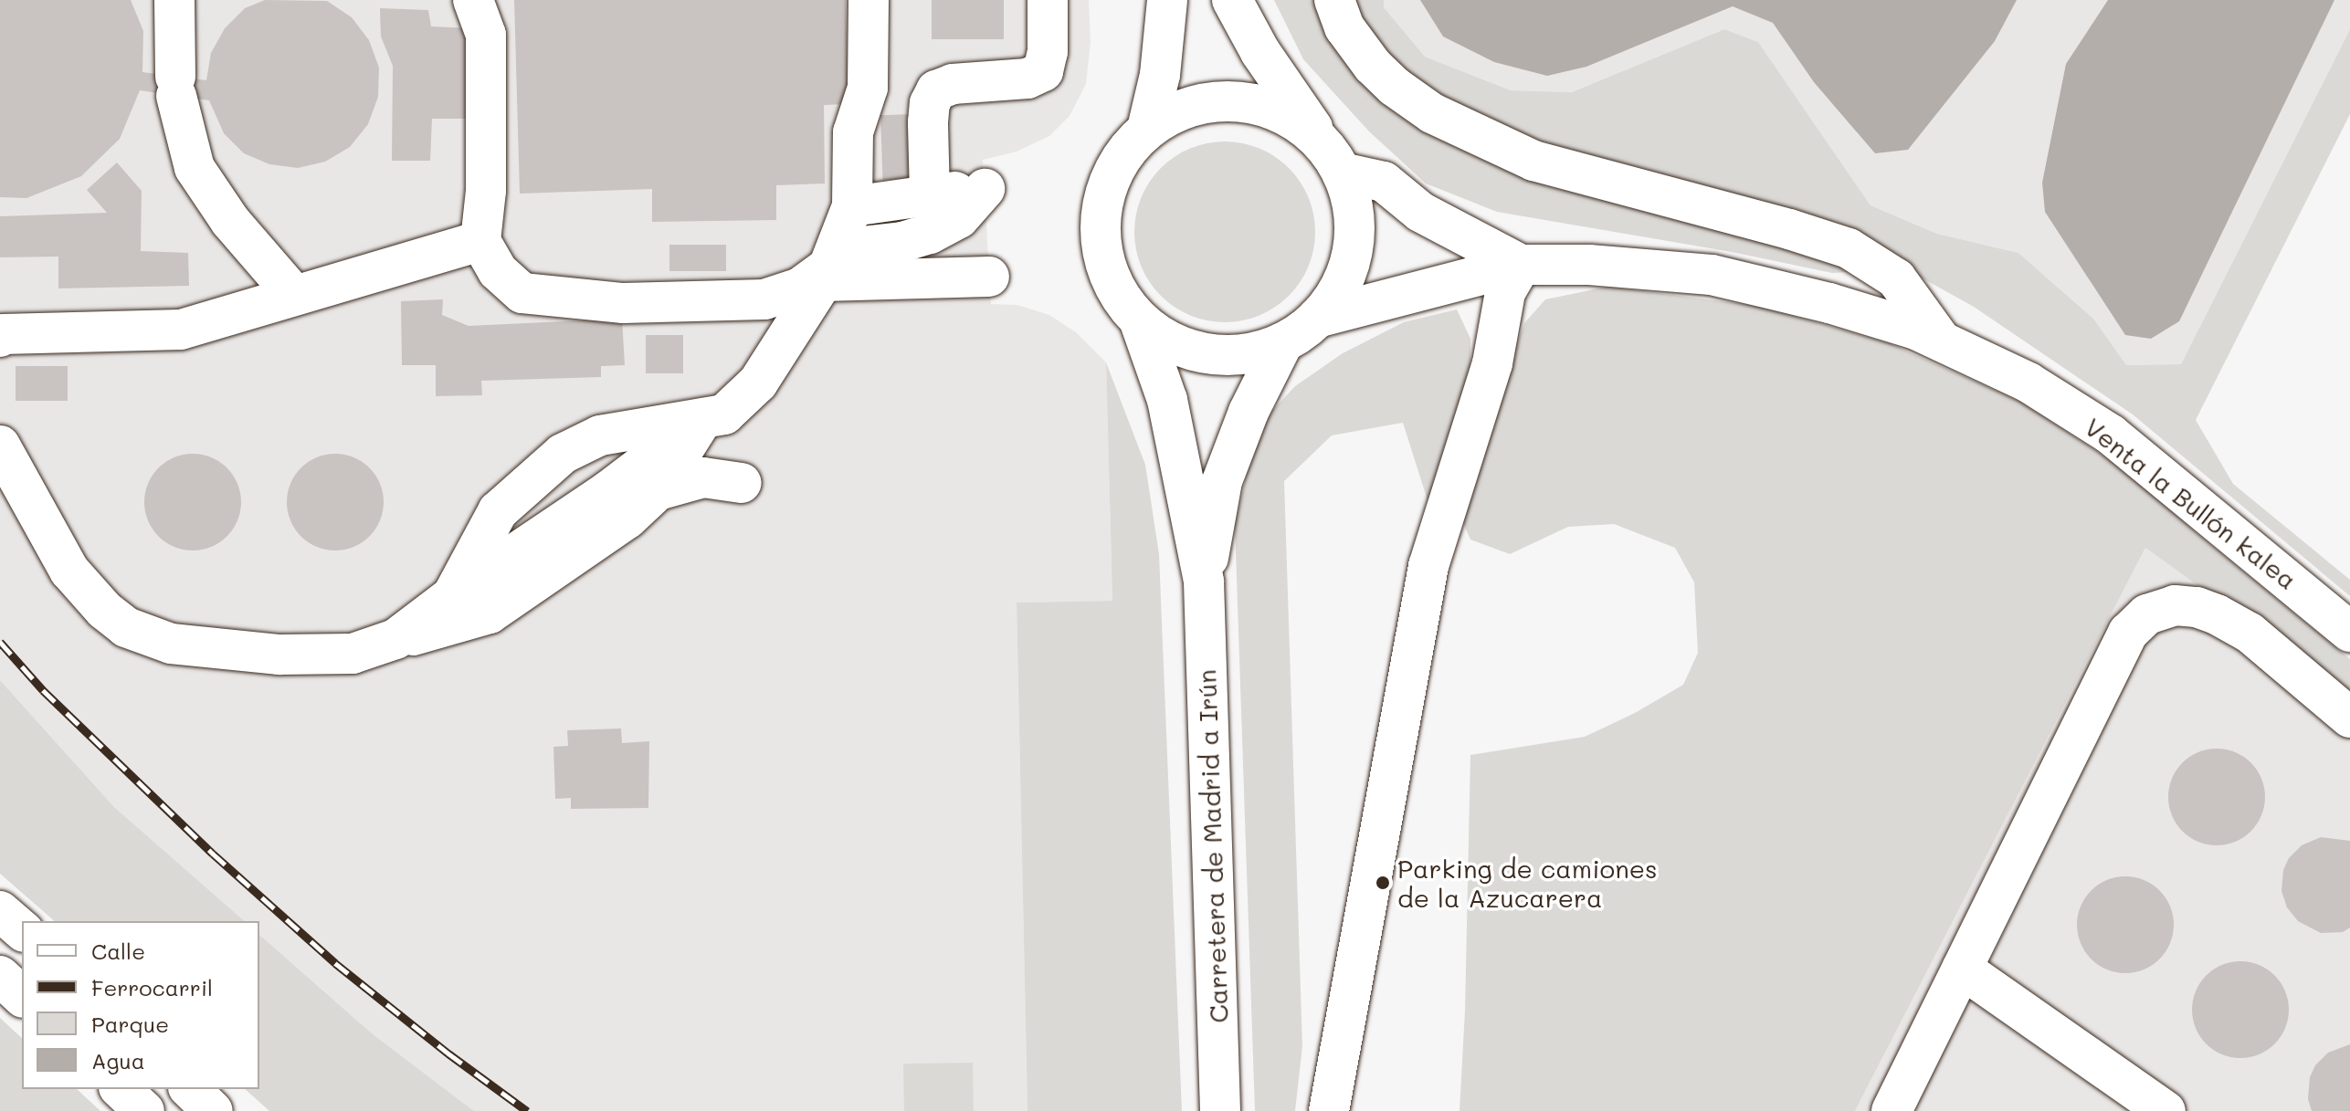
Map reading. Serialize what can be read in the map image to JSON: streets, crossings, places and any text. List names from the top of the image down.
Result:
{
  "streets": {
    "main road": ["Venta la Bullón kalea", "Carretera de Madrid a Irún"]
  },
  "places": ["Parking de camiones de la Azucarera"],
  "legend": [
    "Calle",
    "Ferrocarril",
    "Parque",
    "Agua"
  ]
}
